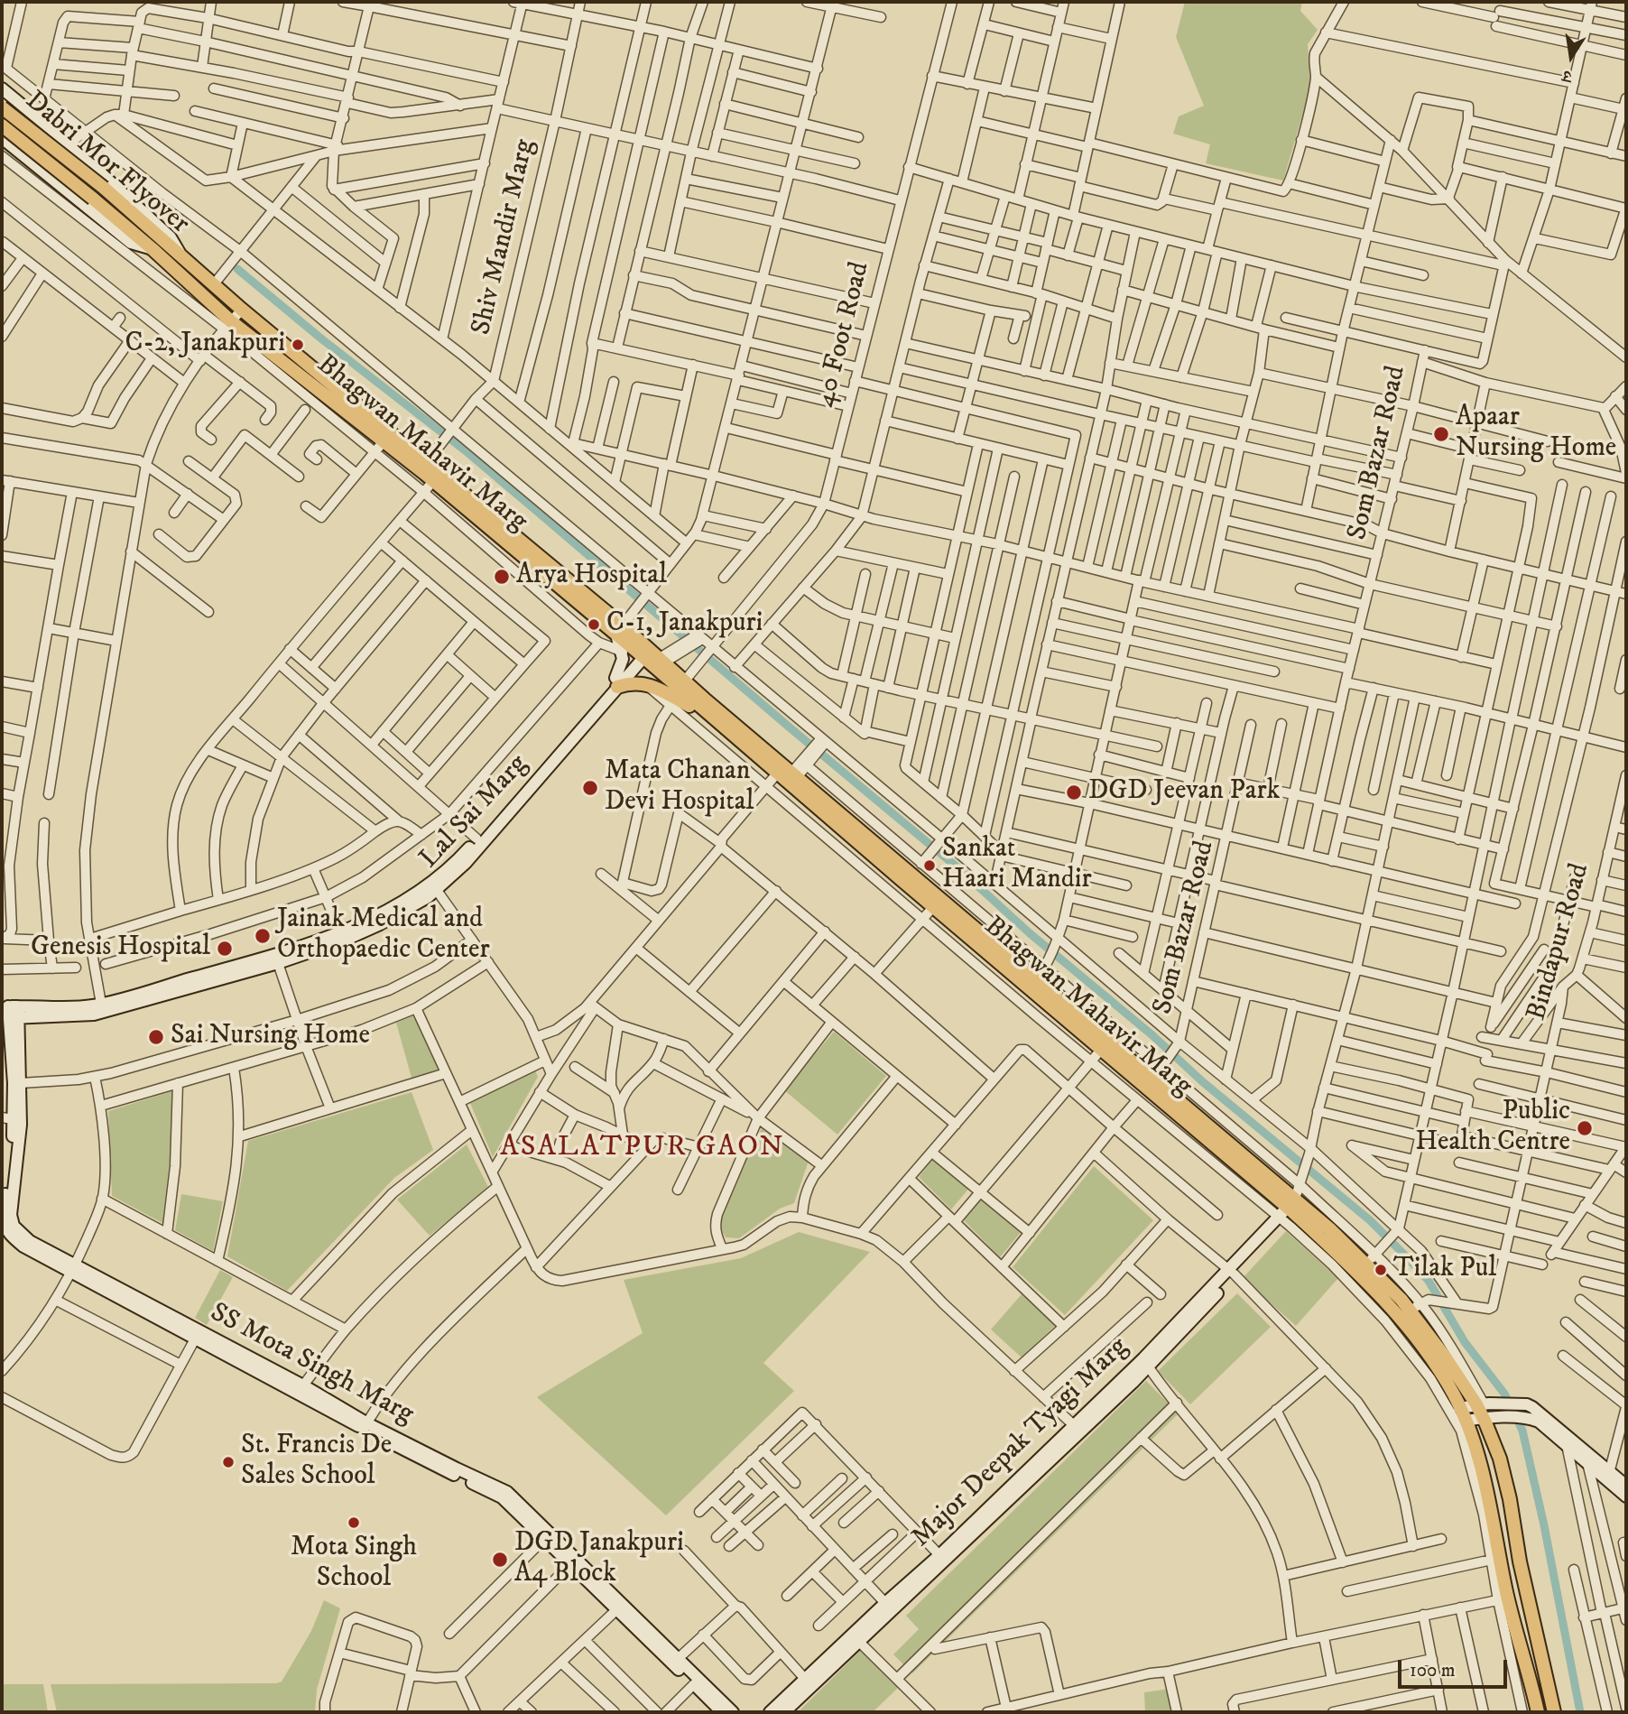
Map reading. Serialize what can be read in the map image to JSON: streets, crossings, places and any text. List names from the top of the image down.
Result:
{
  "streets": {
    "main road": ["Dabri Mor Flyover", "Bhagwan Mahavir Marg"],
    "street": [
      "Shiv Mandir Marg",
      "40 Foot Road",
      "Som Bazar Road",
      "Lal Sai Marg",
      "Bindapur Road",
      "SS Mota Singh Marg",
      "Major Deepak Tyagi Marg"
    ]
  },
  "crossings": [
    ["Dabri Mor Flyover", "Bhagwan Mahavir Marg"],
    ["40 Foot Road", "Bhagwan Mahavir Marg"],
    ["Bhagwan Mahavir Marg", "Lal Sai Marg"],
    ["Bhagwan Mahavir Marg", "Major Deepak Tyagi Marg"],
    ["Som Bazar Road", "Bindapur Road"],
    ["Lal Sai Marg", "SS Mota Singh Marg"]
  ],
  "districts": ["ASALATPUR GAON"],
  "places": [
    "C-2, Janakpuri",
    "Apaar Nursing Home",
    "Arya Hospital",
    "C-1, Janakpuri",
    "Mata Chanan Devi Hospital",
    "DGD Jeevan Park",
    "Sankat Haari Mandir",
    "Jainak Medical and Orthopaedic Center",
    "Genesis Hospital",
    "Sai Nursing Home",
    "Public Health Centre",
    "Tilak Pul",
    "St. Francis De Sales School",
    "Mota Singh School",
    "DGD Janakpuri A4 Block"
  ],
  "scale_bar": "100 m",
  "north": "bottom"
}
